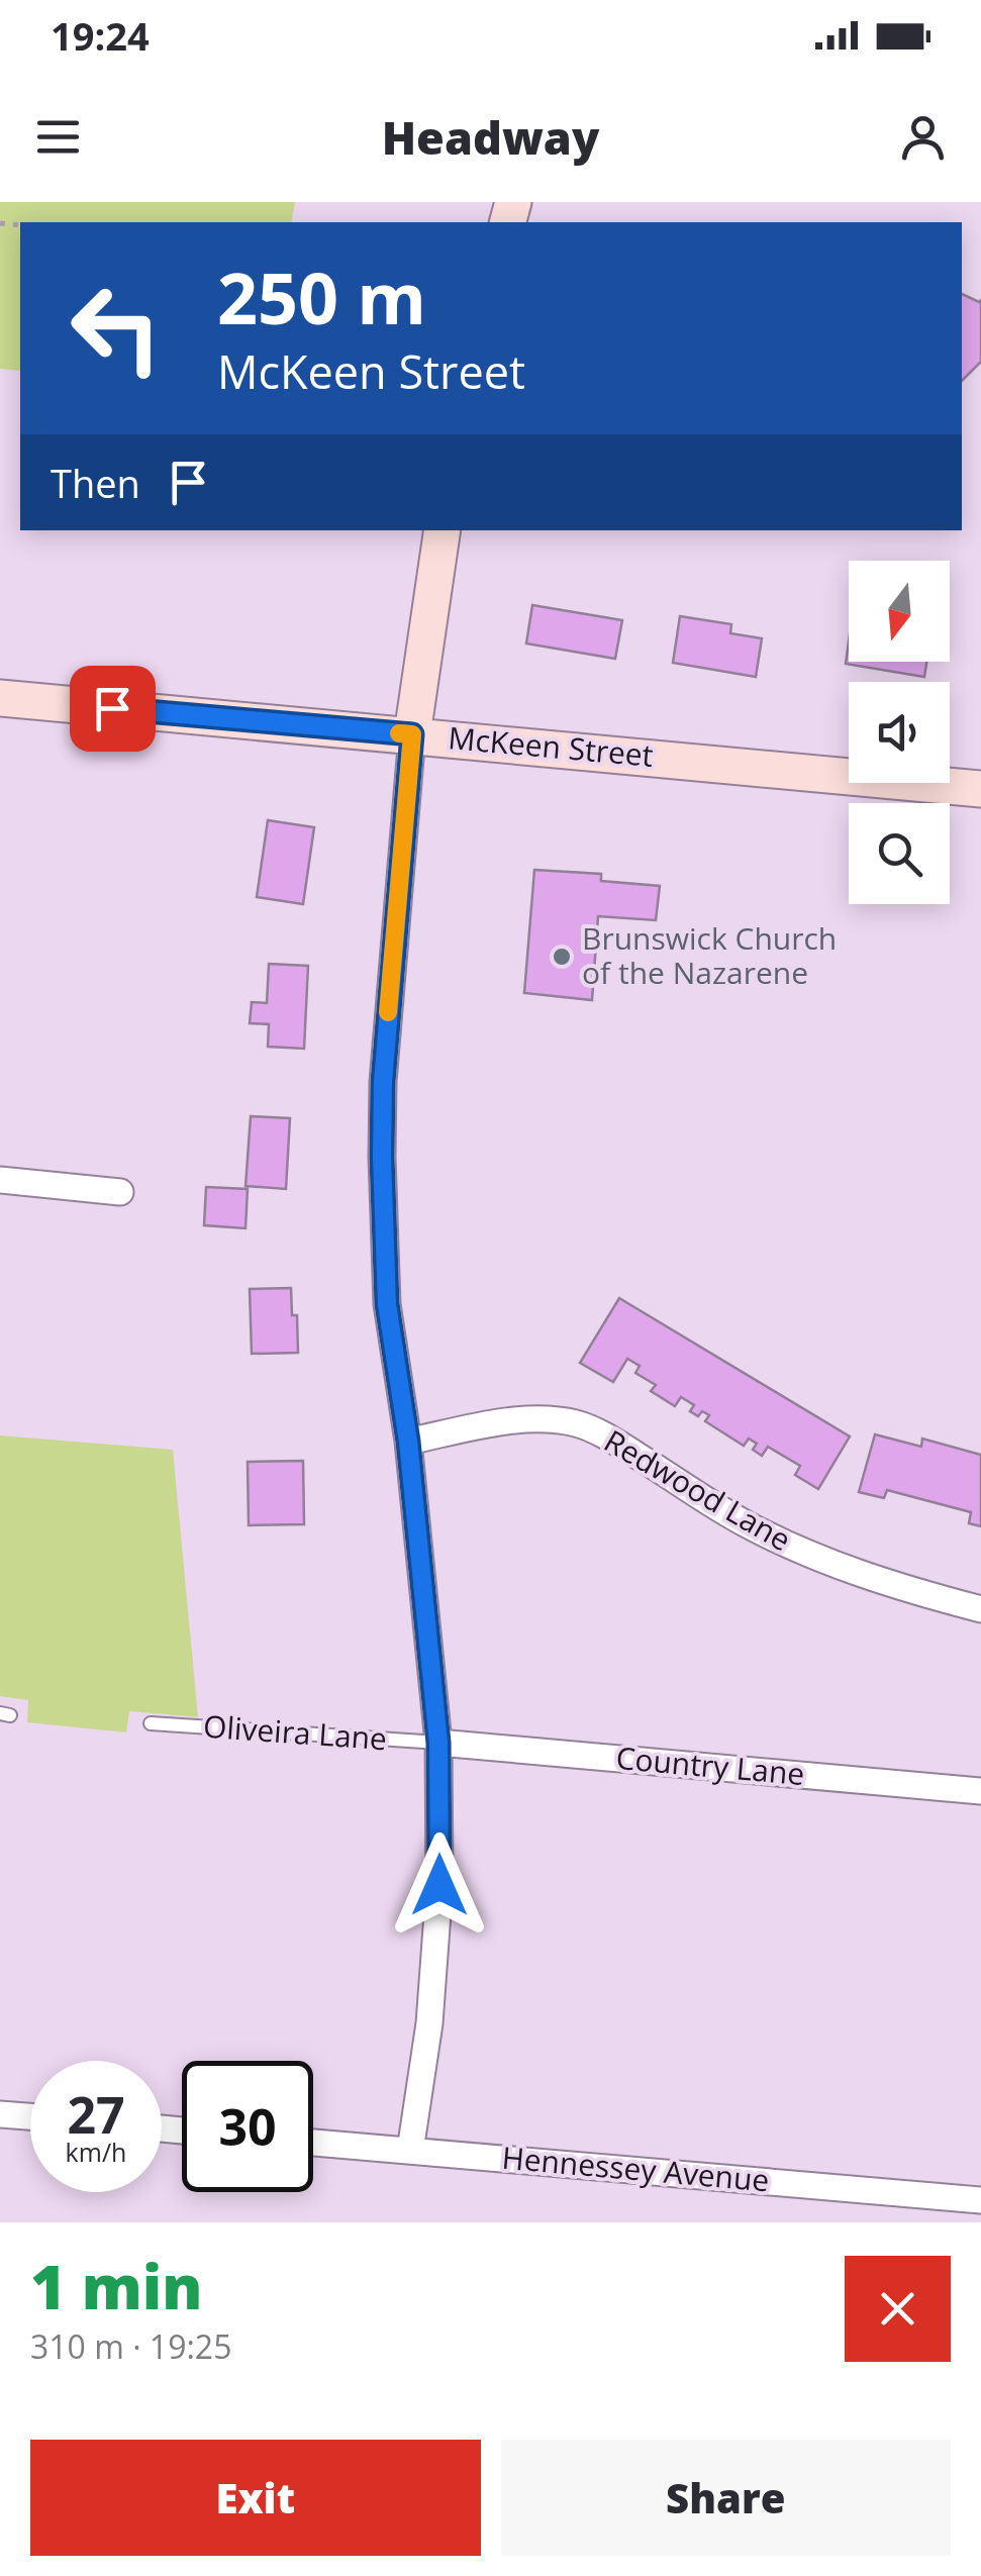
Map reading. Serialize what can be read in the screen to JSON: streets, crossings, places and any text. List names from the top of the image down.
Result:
{
  "streets": {
    "street": [
      "McKeen Street",
      "Redwood Lane",
      "Country Lane",
      "Hennessey Avenue"
    ],
    "lane": ["Oliveira Lane"]
  },
  "crossings": [
    ["Oliveira Lane", "Country Lane"]
  ],
  "places": ["Brunswick Church of the Nazarene"],
  "north": "bottom",
  "page": {
    "status": "19:24",
    "header": "Headway",
    "turn": ["250 m", "McKeen Street"],
    "then": "Then",
    "speed": "27 km/h",
    "limit": "30",
    "heading": ["1 min", "310 m · 19:25"],
    "buttons": ["Exit", "Share"]
  }
}
